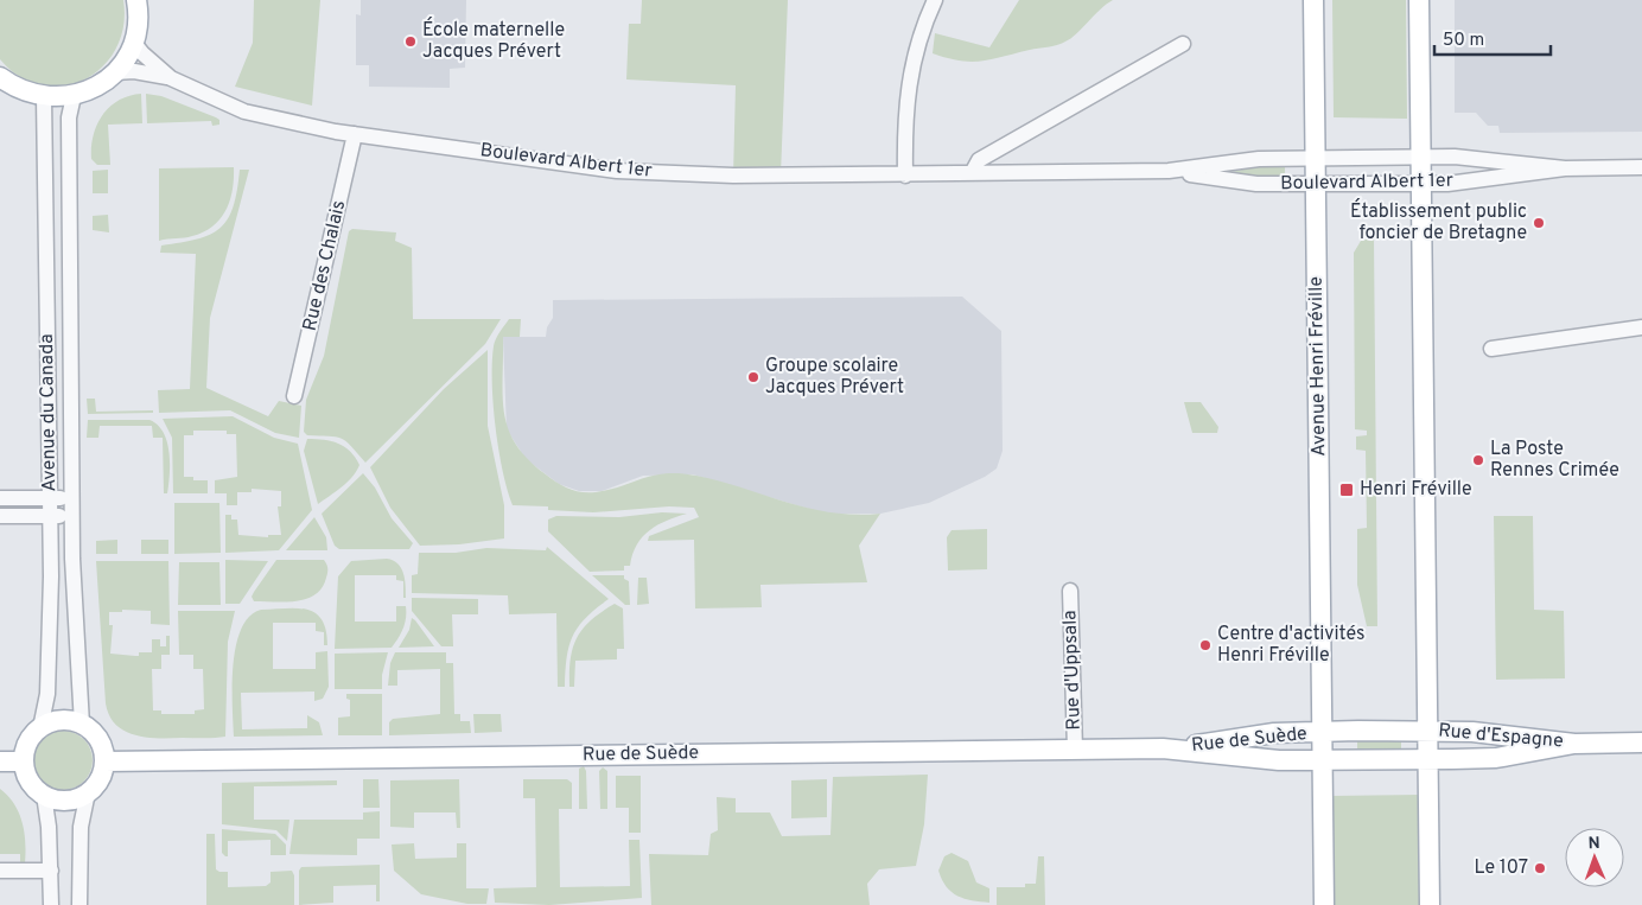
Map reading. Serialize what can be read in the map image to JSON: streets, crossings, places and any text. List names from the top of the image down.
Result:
{
  "streets": {
    "main road": ["Avenue Henri Fréville", "Rue d'Espagne", "Rue de Suède"],
    "street": [
      "Boulevard Albert 1er",
      "Rue des Chalais",
      "Avenue du Canada",
      "Rue d'Uppsala"
    ]
  },
  "crossings": [
    ["Boulevard Albert 1er", "Rue des Chalais"],
    ["Boulevard Albert 1er", "Avenue Henri Fréville"],
    ["Avenue Henri Fréville", "Rue de Suède"],
    ["Avenue du Canada", "Rue de Suède"],
    ["Rue d'Uppsala", "Rue de Suède"]
  ],
  "places": {
    "other": [
      "École maternelle Jacques Prévert",
      "Établissement public foncier de Bretagne",
      "Groupe scolaire Jacques Prévert",
      "La Poste Rennes Crimée",
      "Centre d'activités Henri Fréville",
      "Le 107"
    ],
    "transit": ["Henri Fréville"]
  },
  "scale_bar": "50 m",
  "north": "top"
}
